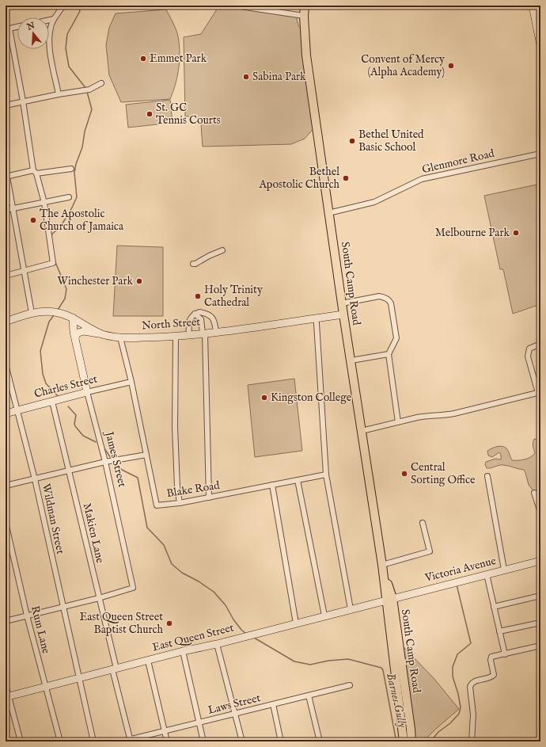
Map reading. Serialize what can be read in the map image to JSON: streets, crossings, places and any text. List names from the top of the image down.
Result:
{
  "streets": {
    "main road": ["South Camp Road"],
    "street": [
      "Glenmore Road",
      "North Street",
      "Charles Street",
      "James Street",
      "Blake Road",
      "Wildman Street",
      "Makien Lane",
      "Victoria Avenue",
      "Rum Lane",
      "East Queen Street",
      "Laws Street"
    ]
  },
  "crossings": [
    ["Glenmore Road", "South Camp Road"],
    ["South Camp Road", "North Street"],
    ["South Camp Road", "Victoria Avenue"],
    ["South Camp Road", "East Queen Street"],
    ["North Street", "James Street"],
    ["North Street", "Blake Road"],
    ["Charles Street", "James Street"],
    ["Charles Street", "Blake Road"],
    ["Charles Street", "Wildman Street"],
    ["Charles Street", "Makien Lane"],
    ["James Street", "Makien Lane"],
    ["Wildman Street", "East Queen Street"],
    ["Makien Lane", "East Queen Street"],
    ["Makien Lane", "Laws Street"],
    ["Victoria Avenue", "East Queen Street"],
    ["Rum Lane", "East Queen Street"]
  ],
  "water": ["Barnes Gully"],
  "places": [
    "Emmet Park",
    "Convent of Mercy (Alpha Academy)",
    "Sabina Park",
    "St. GC Tennis Courts",
    "Bethel United Basic School",
    "Bethel Apostolic Church",
    "The Apostolic Church of Jamaica",
    "Melbourne Park",
    "Winchester Park",
    "Holy Trinity Cathedral",
    "Kingston College",
    "Central Sorting Office",
    "East Queen Street Baptist Church"
  ],
  "north": "top"
}
